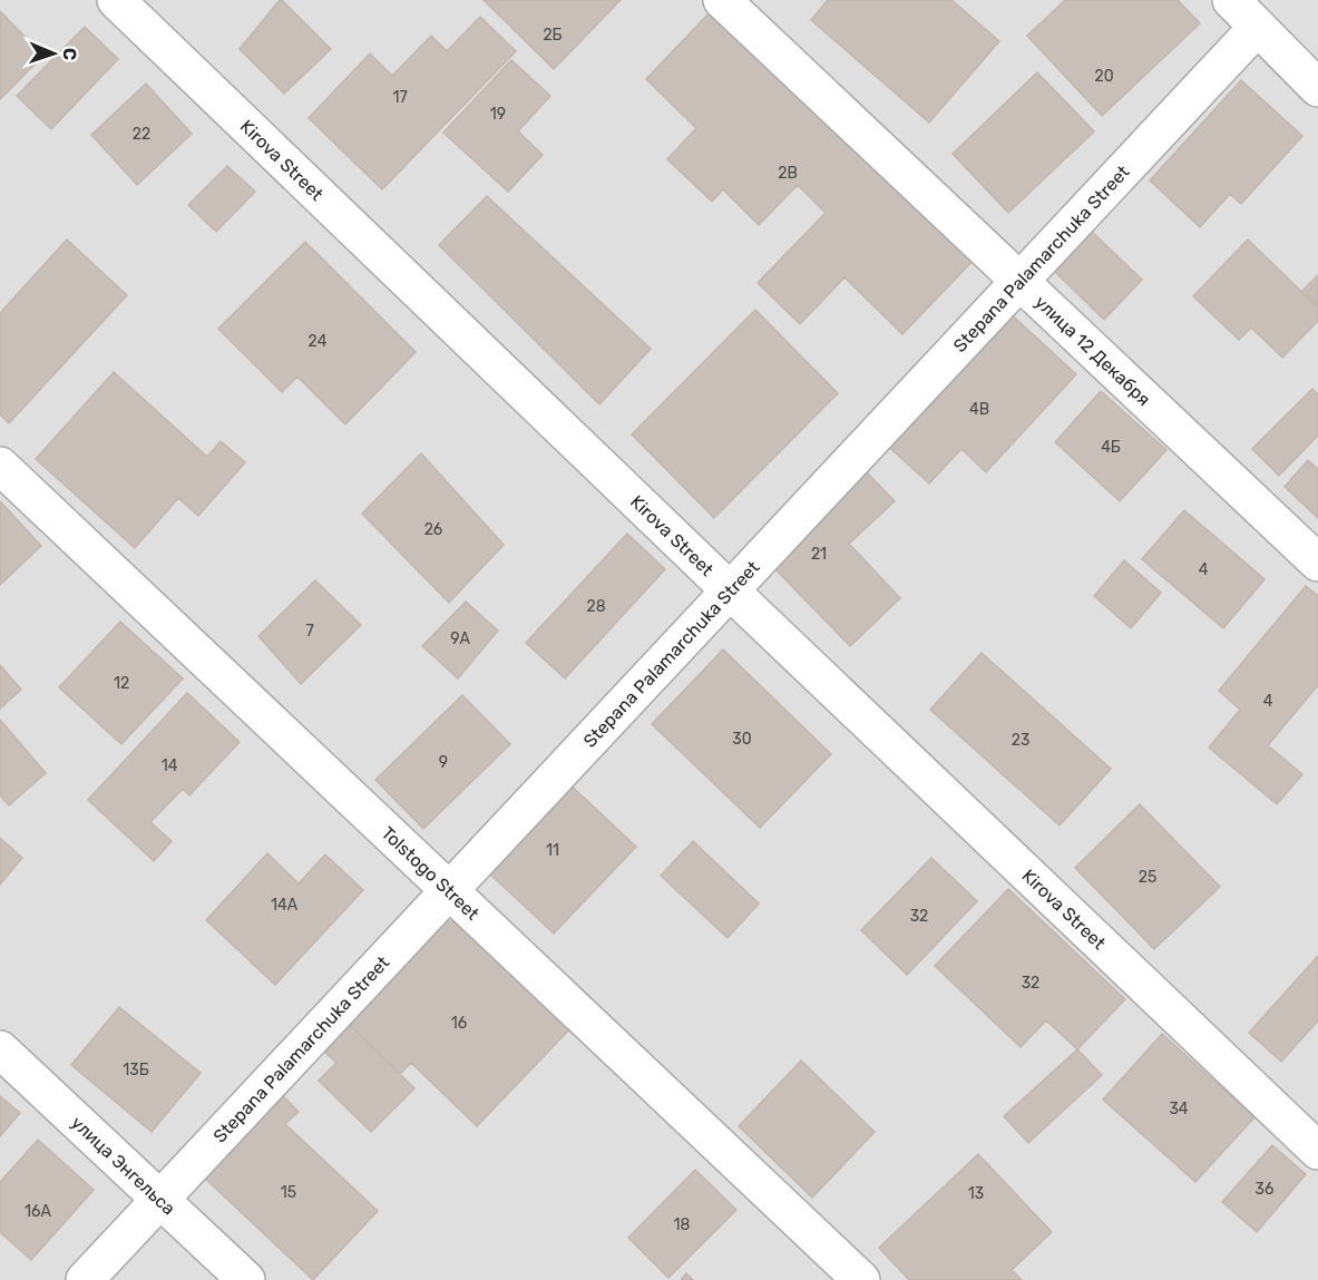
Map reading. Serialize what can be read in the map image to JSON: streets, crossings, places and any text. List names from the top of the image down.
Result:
{
  "streets": {
    "street": [
      "Kirova Street",
      "Stepana Palamarchuka Street",
      "улица 12 Декабря",
      "Tolstogo Street",
      "улица Энгельса"
    ]
  },
  "crossings": [
    ["Kirova Street", "Stepana Palamarchuka Street"],
    ["Stepana Palamarchuka Street", "улица 12 Декабря"],
    ["Stepana Palamarchuka Street", "Tolstogo Street"],
    ["Stepana Palamarchuka Street", "улица Энгельса"]
  ],
  "house_numbers": [
    "2Б",
    "20",
    "17",
    "19",
    "22",
    "2В",
    "24",
    "4В",
    "4Б",
    "26",
    "21",
    "4",
    "28",
    "7",
    "9А",
    "12",
    "4",
    "30",
    "23",
    "9",
    "14",
    "11",
    "25",
    "14А",
    "32",
    "32",
    "16",
    "13Б",
    "34",
    "36",
    "15",
    "13",
    "16А",
    "18"
  ],
  "north": "right"
}
